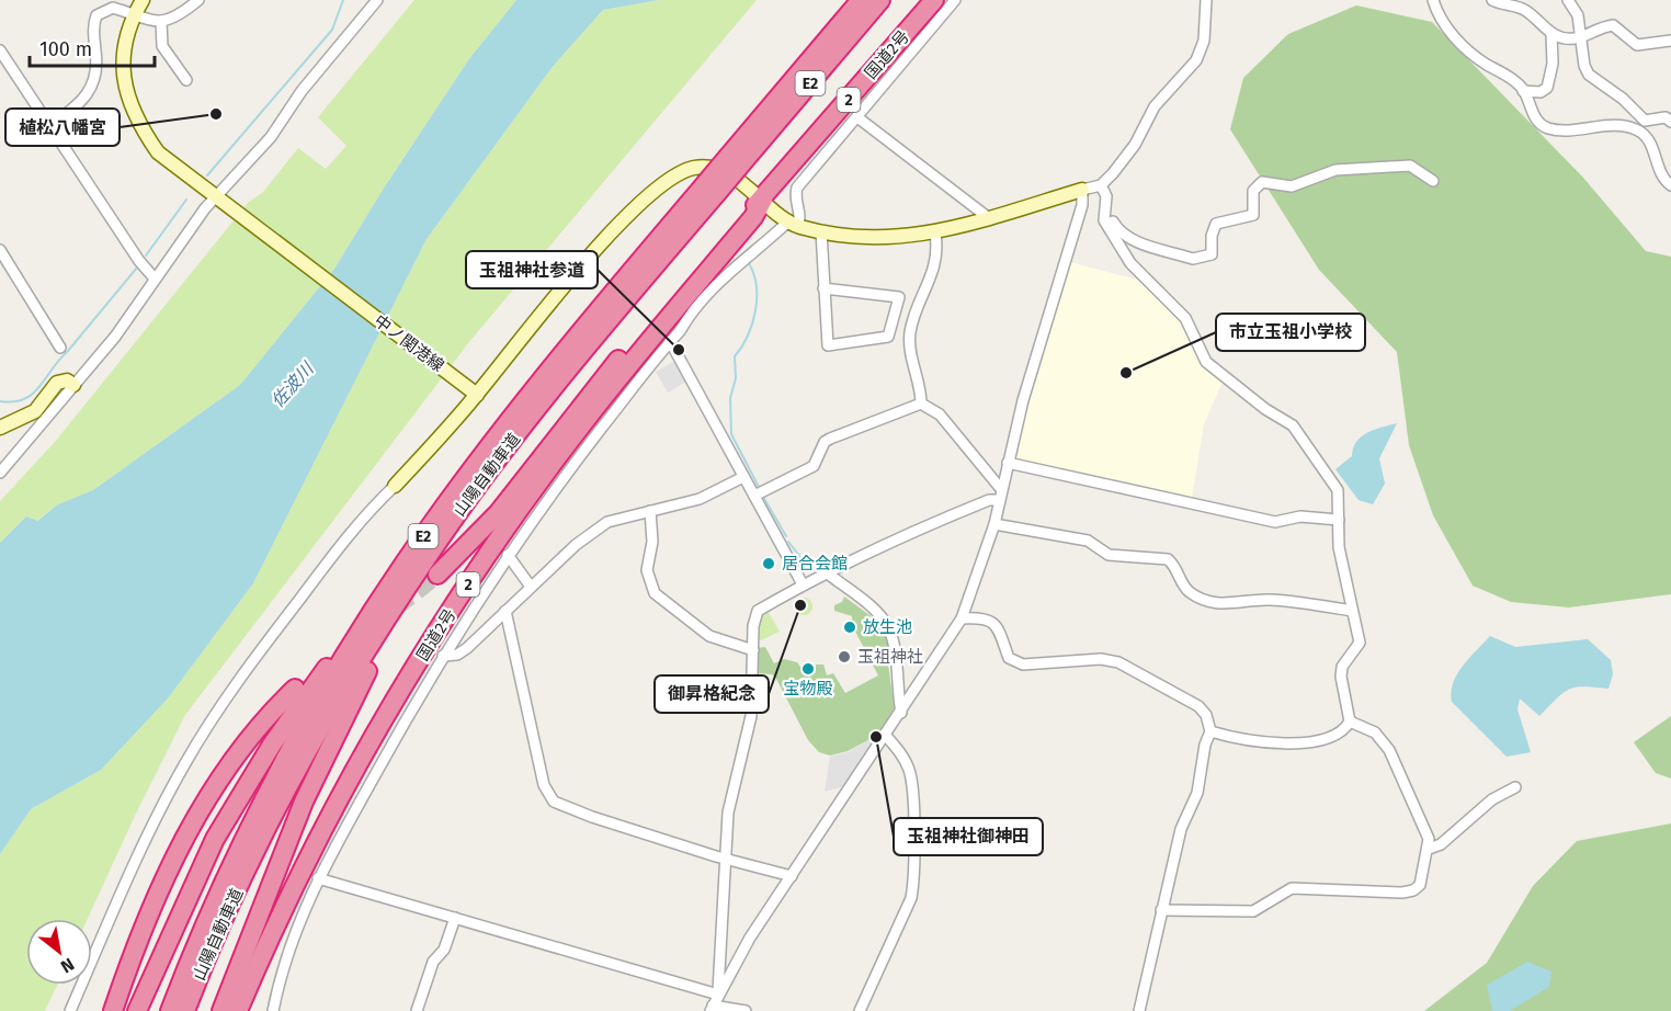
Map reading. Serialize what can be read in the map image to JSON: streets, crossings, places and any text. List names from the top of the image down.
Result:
{
  "streets": {
    "highway": [
      "国道2号",
      "E2",
      "2",
      "山陽自動車道"
    ],
    "main road": ["中ノ関港線"]
  },
  "water": ["佐波川"],
  "places": [
    "植松八幡宮",
    "玉祖神社参道",
    "市立玉祖小学校",
    "居合会館",
    "御昇格紀念",
    "放生池",
    "玉祖神社",
    "宝物殿",
    "玉祖神社御神田"
  ],
  "scale_bar": "100 m",
  "north": "bottom right"
}
